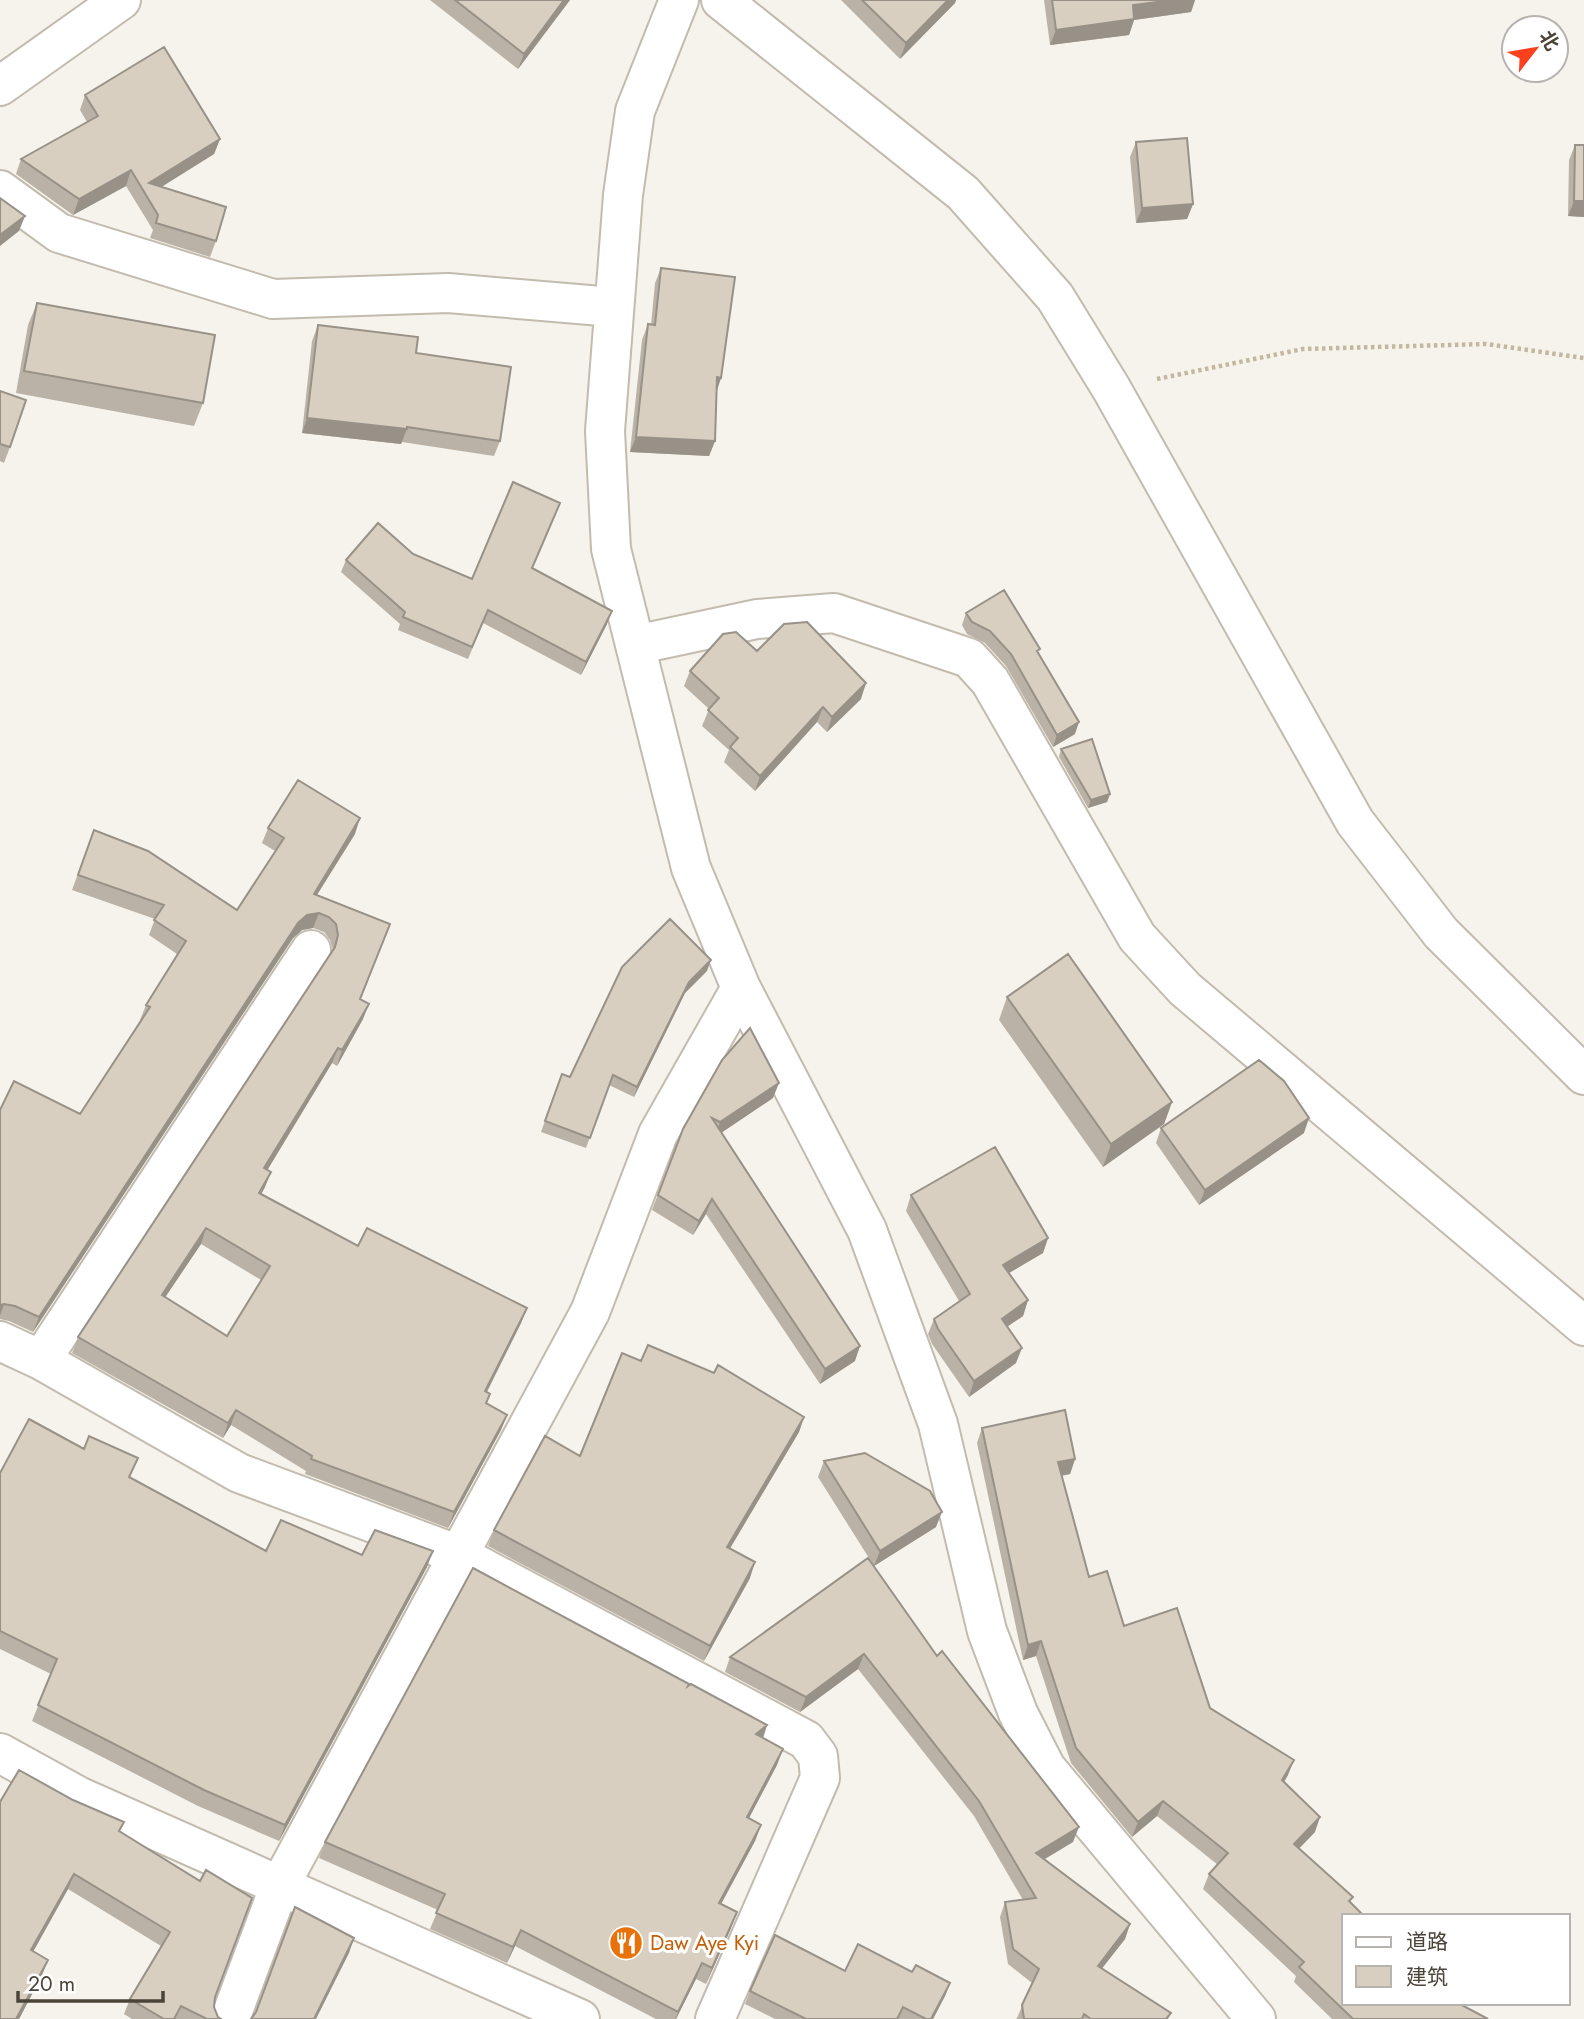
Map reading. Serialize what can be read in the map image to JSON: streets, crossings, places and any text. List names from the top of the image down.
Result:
{
  "places": {
    "restaurant": ["Daw Aye Kyi"]
  },
  "legend": ["道路", "建筑"],
  "scale_bar": "20 m",
  "north": "top right"
}
